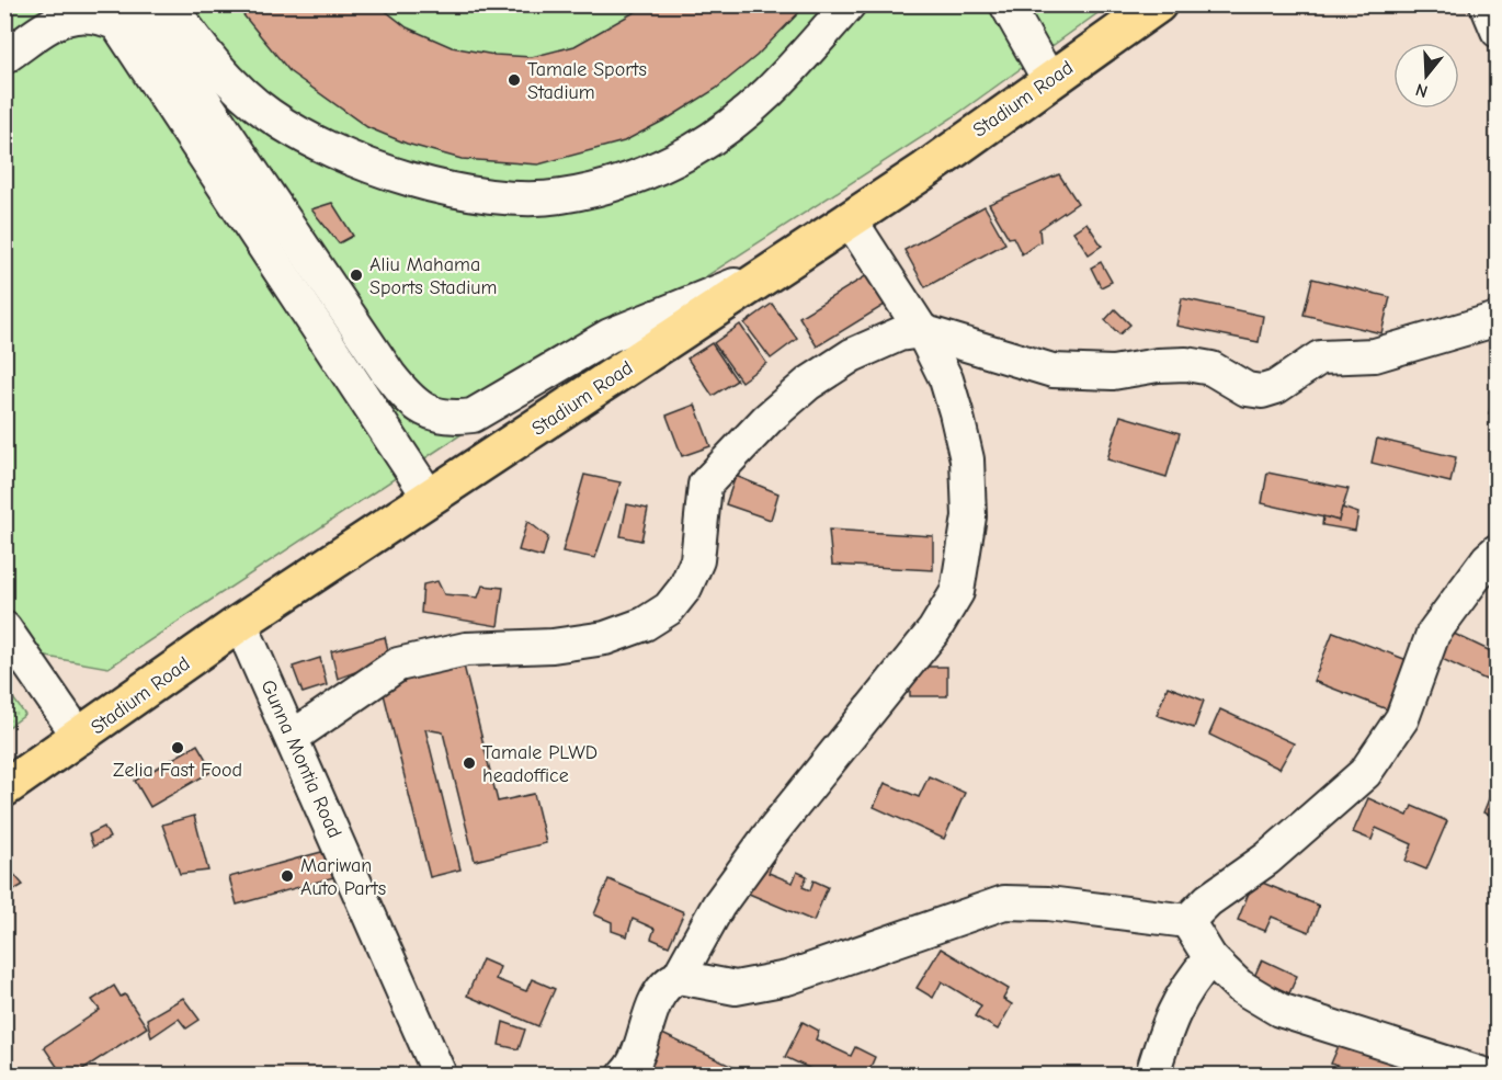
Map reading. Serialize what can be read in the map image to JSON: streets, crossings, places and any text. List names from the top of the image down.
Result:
{
  "streets": {
    "main road": ["Stadium Road"],
    "street": ["Gunna Montia Road"]
  },
  "crossings": [
    ["Stadium Road", "Gunna Montia Road"]
  ],
  "places": [
    "Tamale Sports Stadium",
    "Aliu Mahama Sports Stadium",
    "Zelia Fast Food",
    "Tamale PLWD headoffice",
    "Mariwan Auto Parts"
  ],
  "north": "bottom"
}
